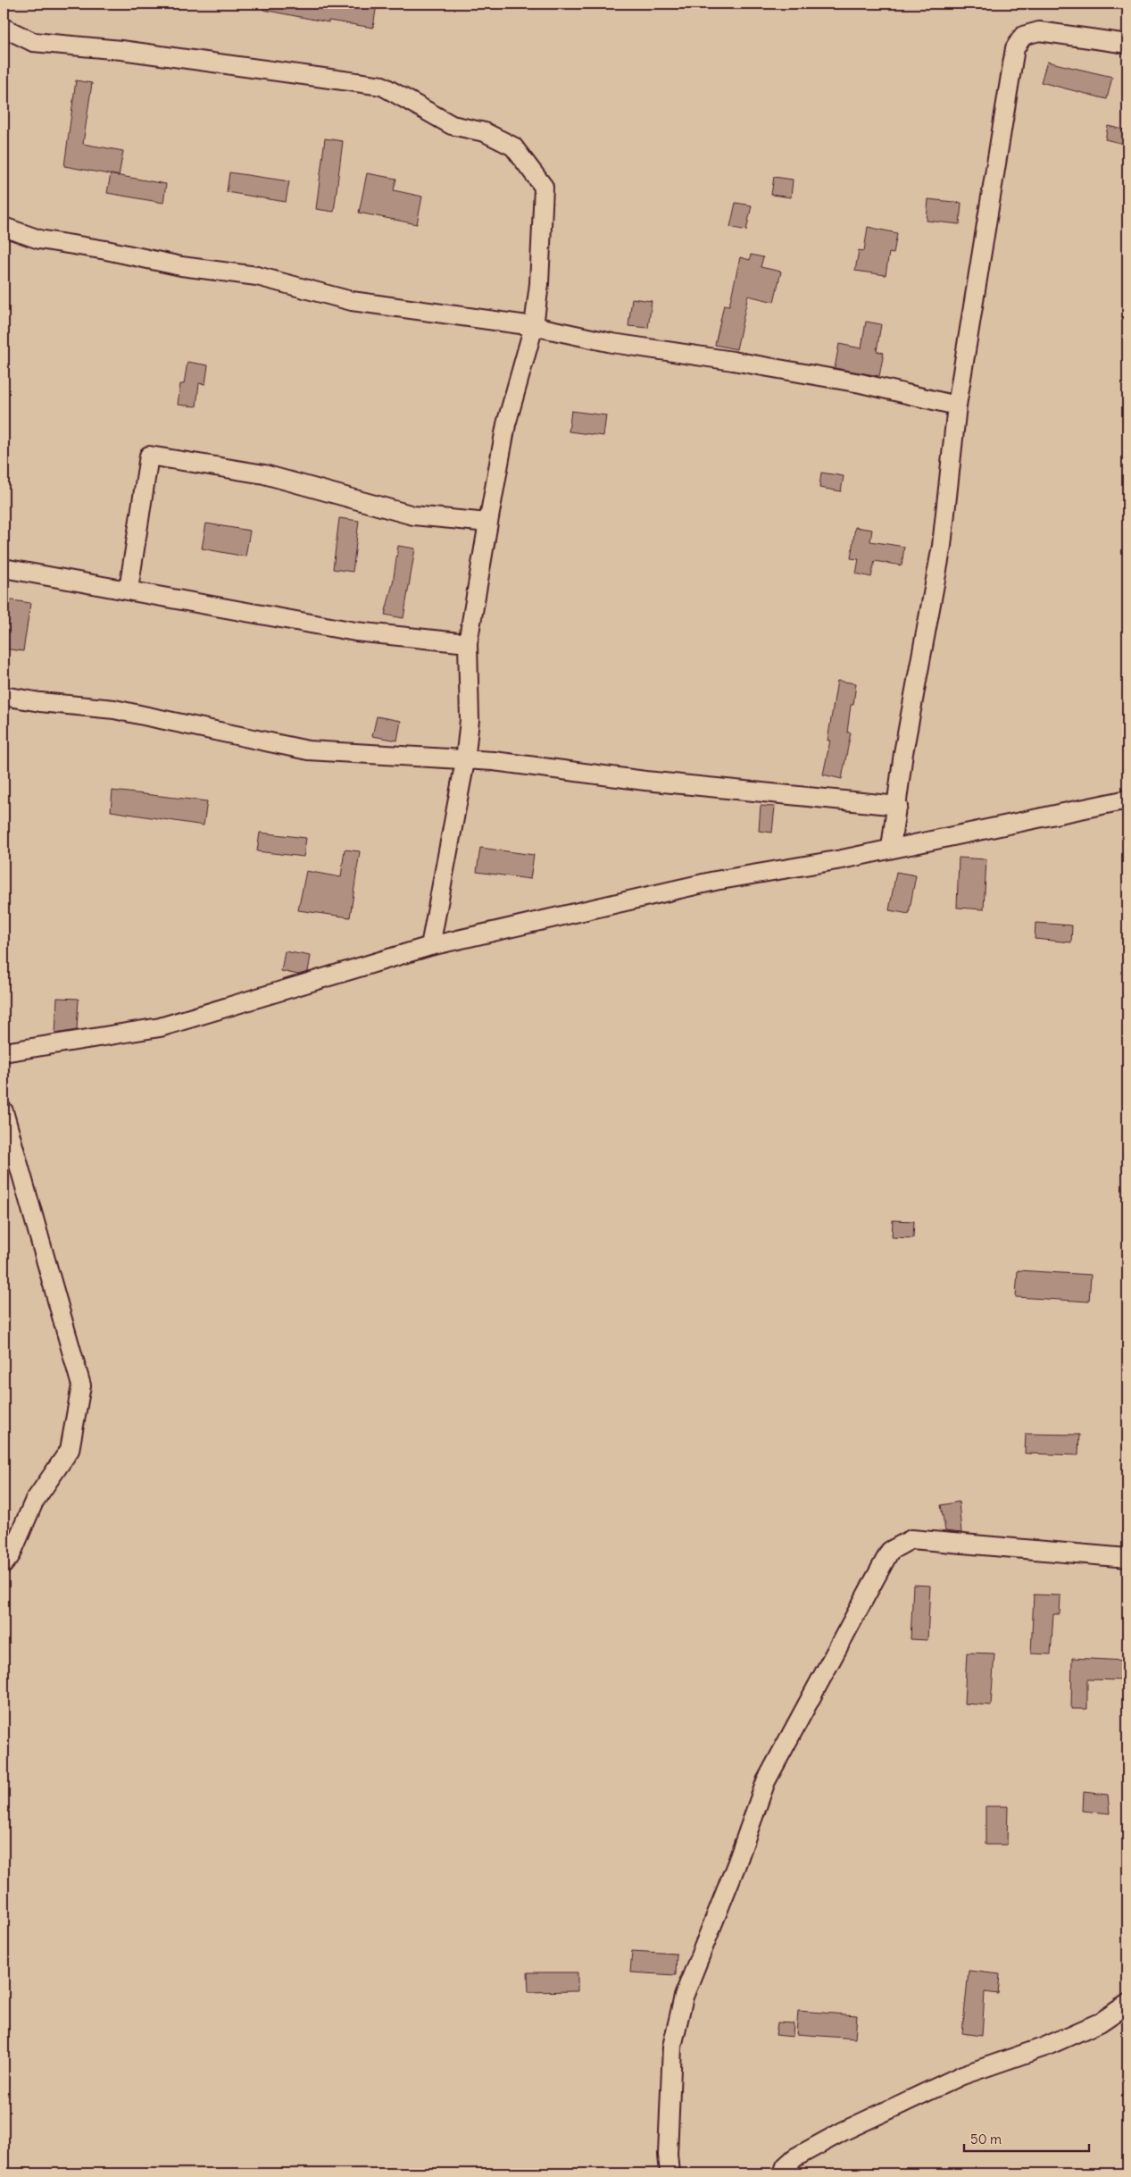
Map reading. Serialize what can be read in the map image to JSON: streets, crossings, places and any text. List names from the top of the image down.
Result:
{
  "scale_bar": "50 m"
}
